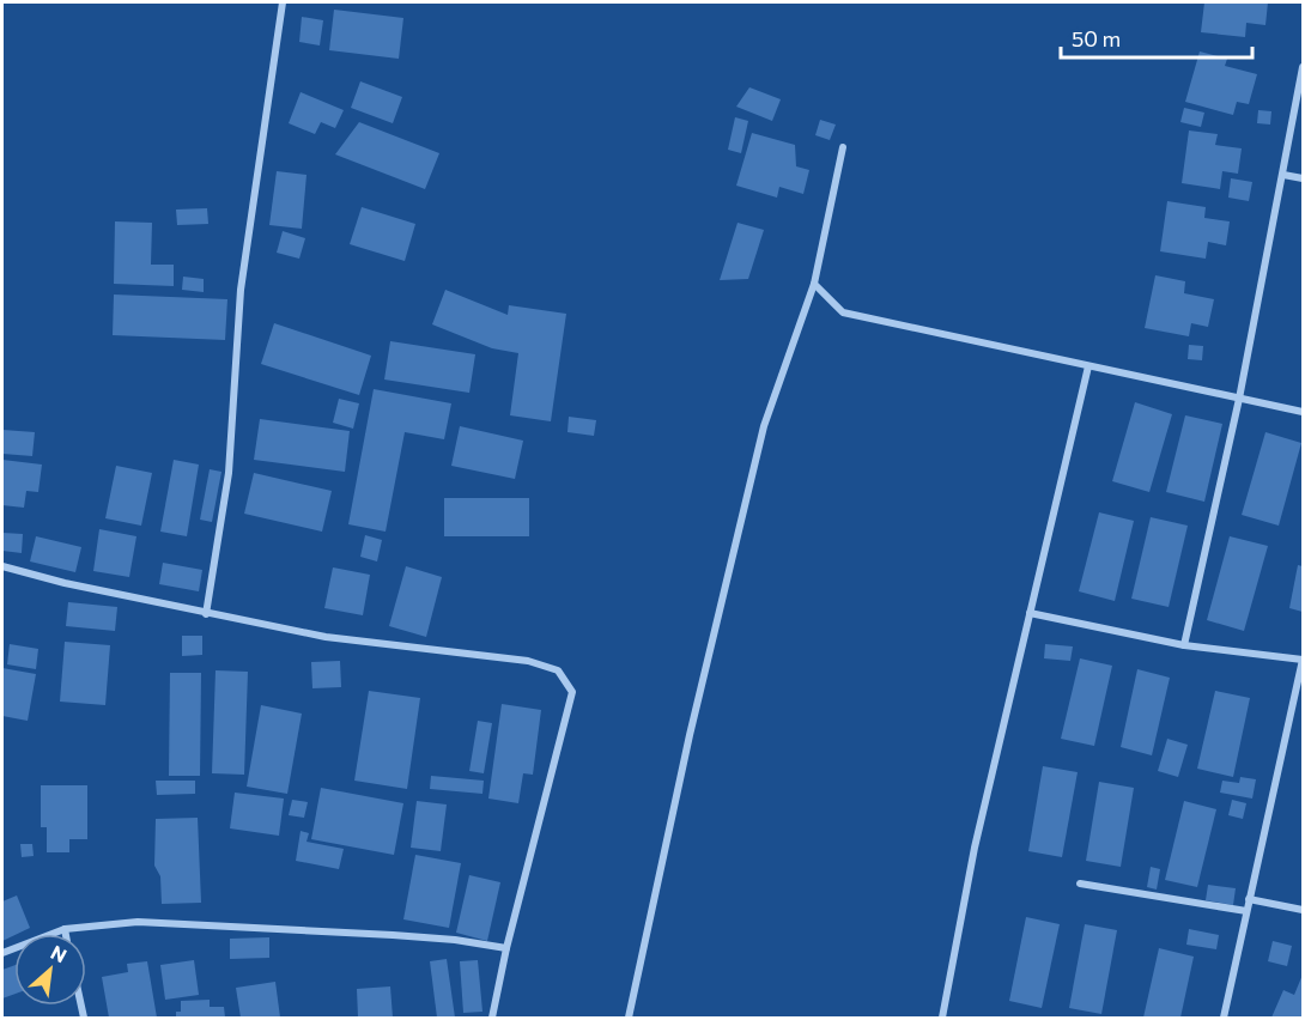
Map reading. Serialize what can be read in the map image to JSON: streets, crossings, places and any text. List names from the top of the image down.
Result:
{
  "scale_bar": "50 m",
  "north": "top right"
}
